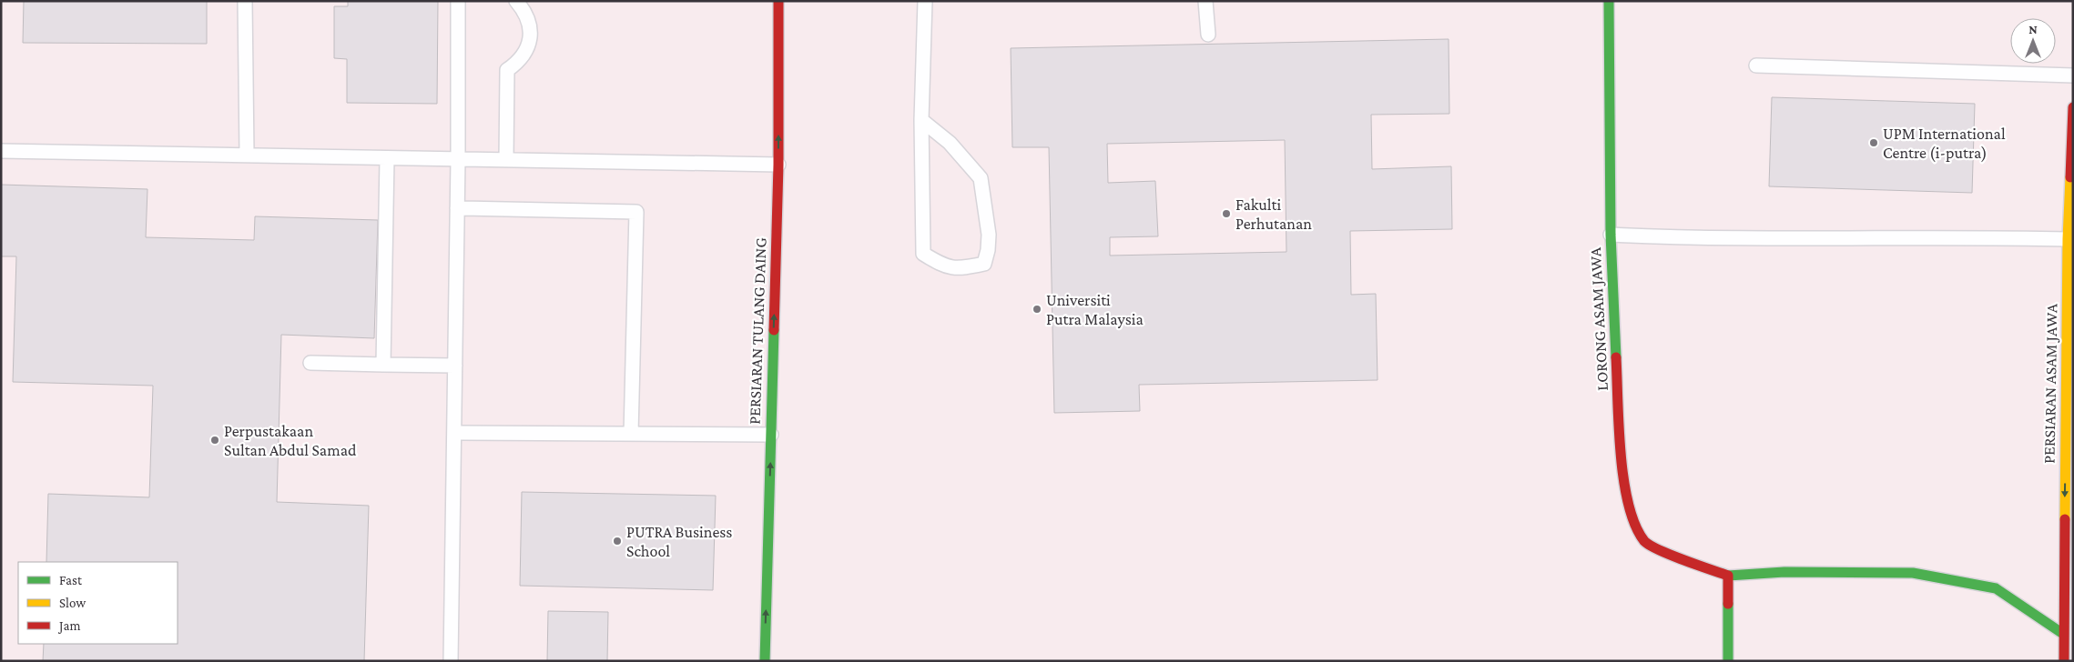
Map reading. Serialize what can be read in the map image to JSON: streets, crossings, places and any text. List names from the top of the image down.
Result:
{
  "streets": {
    "street": ["LORONG ASAM JAWA", "PERSIARAN TULANG DAING", "PERSIARAN ASAM JAWA"]
  },
  "crossings": [
    ["LORONG ASAM JAWA", "PERSIARAN ASAM JAWA"]
  ],
  "one_way": ["PERSIARAN TULANG DAING", "PERSIARAN ASAM JAWA"],
  "places": [
    "UPM International Centre (i-putra)",
    "Fakulti Perhutanan",
    "Universiti Putra Malaysia",
    "Perpustakaan Sultan Abdul Samad",
    "PUTRA Business School"
  ],
  "legend": ["Fast", "Slow", "Jam"],
  "north": "top"
}
